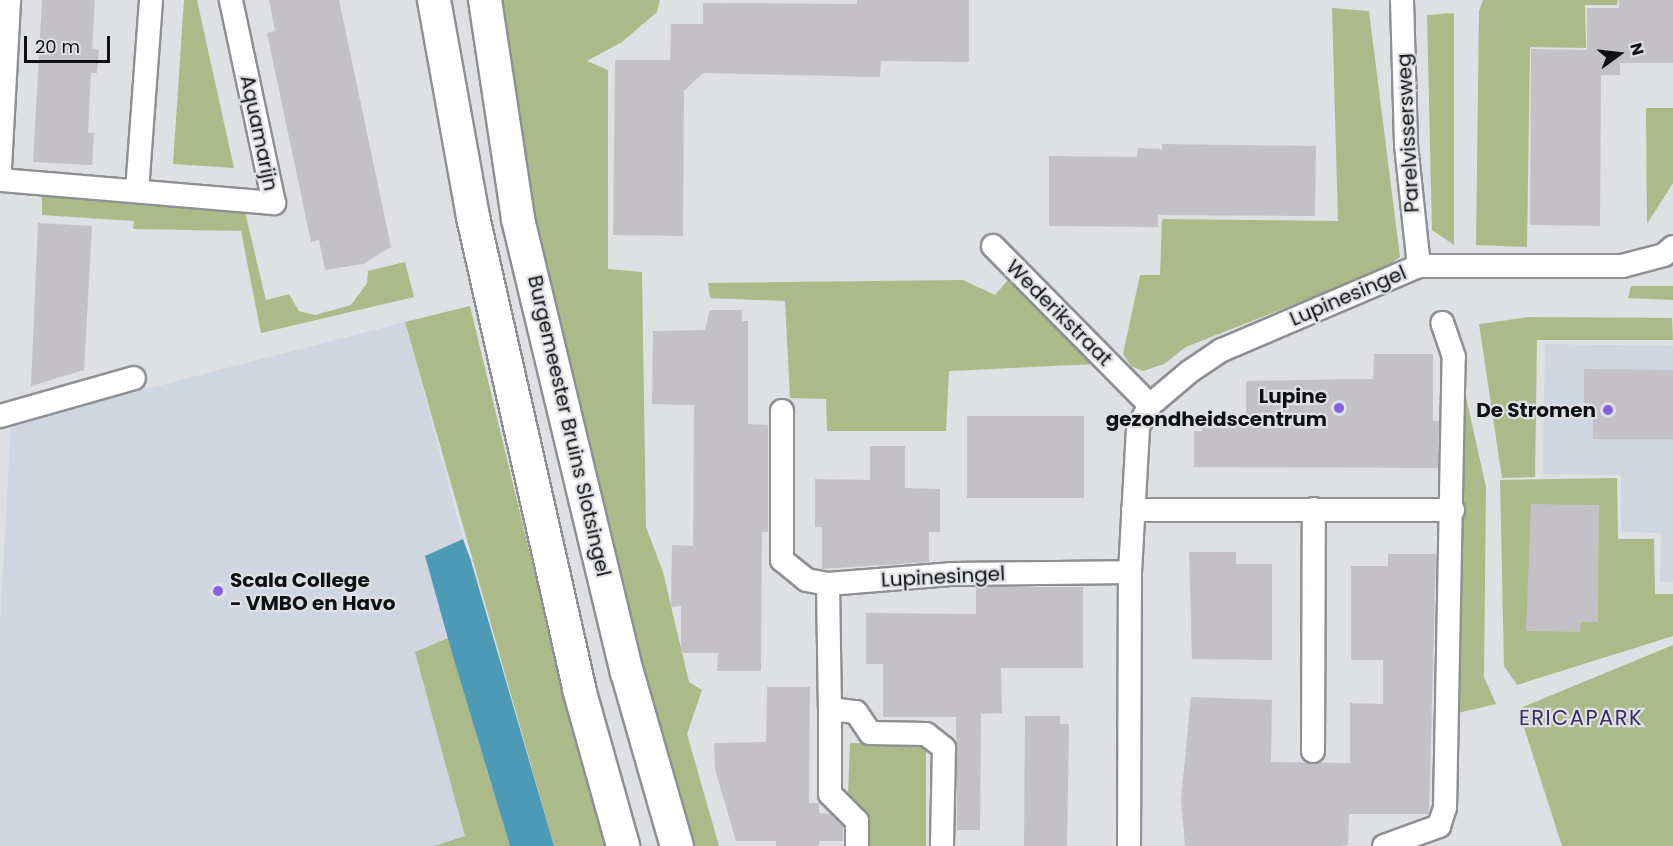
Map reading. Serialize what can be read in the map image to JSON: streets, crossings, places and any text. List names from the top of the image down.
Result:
{
  "streets": {
    "street": [
      "Aquamarijn",
      "Parelvissersweg",
      "Lupinesingel",
      "Wederikstraat",
      "Burgemeester Bruins Slotsingel"
    ]
  },
  "crossings": [
    ["Parelvissersweg", "Lupinesingel"],
    ["Lupinesingel", "Wederikstraat"]
  ],
  "districts": ["ERICAPARK"],
  "places": ["Lupine gezondheidscentrum", "De Stromen", "Scala College - VMBO en Havo"],
  "scale_bar": "20 m",
  "north": "right"
}
